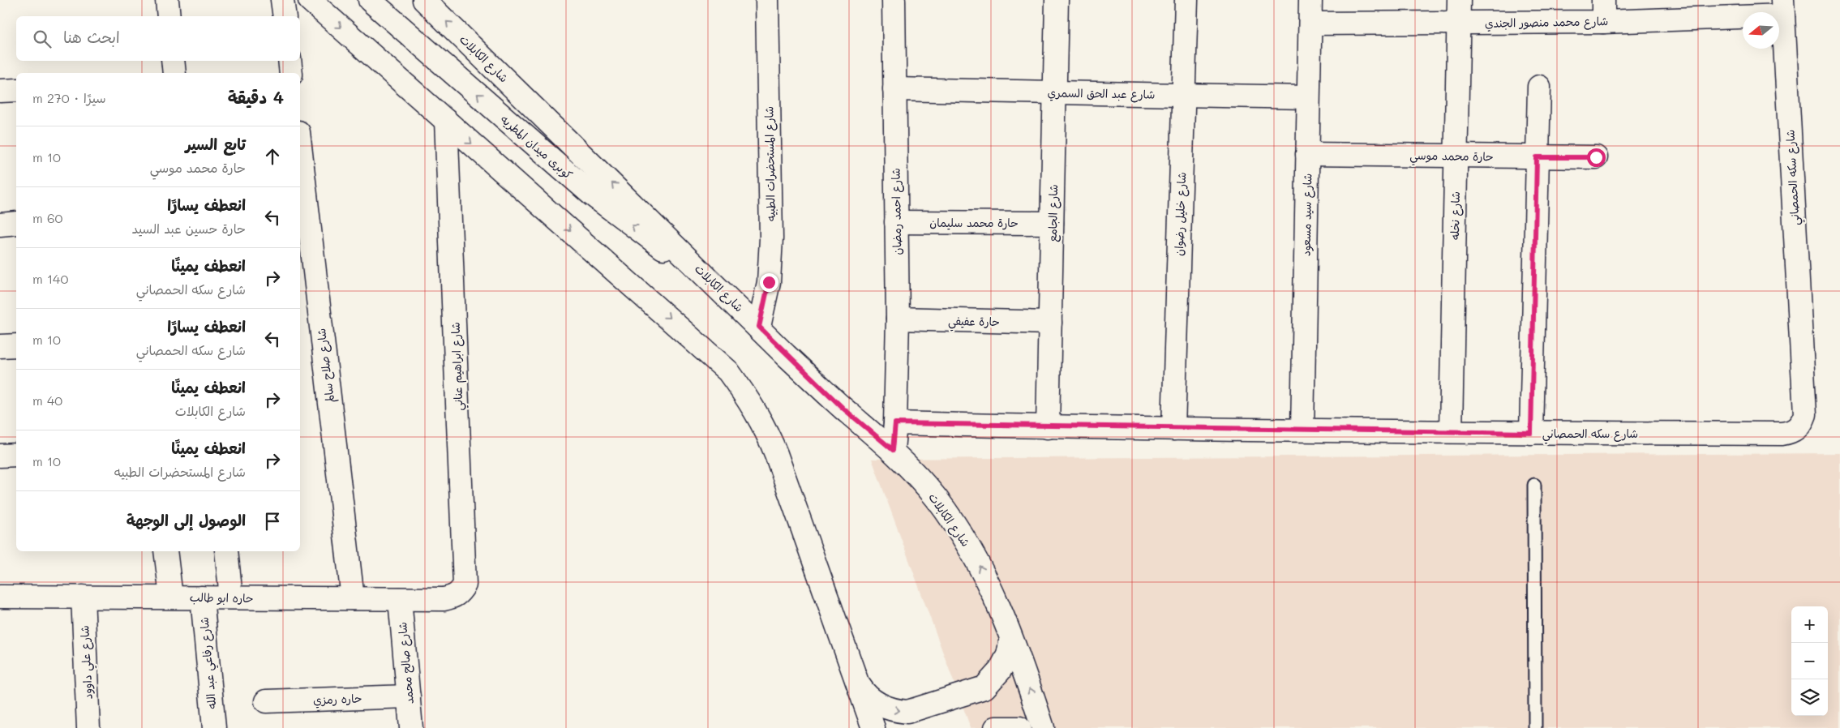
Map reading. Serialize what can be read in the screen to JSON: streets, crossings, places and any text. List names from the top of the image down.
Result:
{
  "streets": {
    "street": [
      "شارع محمد منصور الجندي",
      "شارع الكابلات",
      "شارع عبد الحق السمري",
      "كوبرى ميدان المطريه",
      "حارة محمد موسي",
      "شارع المستحضرات الطبيه",
      "شارع سكه الحمصاني",
      "شارع احمد رمضان",
      "شارع الجامع",
      "شارع خليل رضوان",
      "شارع سيد مسعود",
      "شارع نخله",
      "حارة محمد سليمان",
      "حارة عفيفي",
      "شارع صلاح سالم",
      "شارع ابراهيم عناني",
      "حاره ابو طالب",
      "شارع علي داوود",
      "شارع رفاعي عبد الله",
      "شارع صالح محمد",
      "حاره رمزي"
    ]
  },
  "crossings": [
    ["شارع محمد منصور الجندي", "شارع سكه الحمصاني"],
    ["شارع محمد منصور الجندي", "شارع سيد مسعود"],
    ["شارع محمد منصور الجندي", "شارع نخله"],
    ["شارع الكابلات", "كوبرى ميدان المطريه"],
    ["شارع الكابلات", "شارع المستحضرات الطبيه"],
    ["شارع عبد الحق السمري", "شارع احمد رمضان"],
    ["شارع عبد الحق السمري", "شارع الجامع"],
    ["شارع عبد الحق السمري", "شارع خليل رضوان"],
    ["شارع عبد الحق السمري", "شارع سيد مسعود"],
    ["حارة محمد موسي", "شارع سيد مسعود"],
    ["حارة محمد موسي", "شارع نخله"],
    ["شارع سكه الحمصاني", "شارع احمد رمضان"],
    ["شارع سكه الحمصاني", "شارع الجامع"],
    ["شارع سكه الحمصاني", "شارع خليل رضوان"],
    ["شارع سكه الحمصاني", "شارع سيد مسعود"],
    ["شارع سكه الحمصاني", "شارع نخله"],
    ["شارع احمد رمضان", "حارة محمد سليمان"],
    ["شارع احمد رمضان", "حارة عفيفي"],
    ["شارع الجامع", "حارة محمد سليمان"],
    ["شارع الجامع", "حارة عفيفي"],
    ["شارع صلاح سالم", "حاره ابو طالب"],
    ["شارع ابراهيم عناني", "حاره ابو طالب"],
    ["حاره ابو طالب", "شارع علي داوود"],
    ["حاره ابو طالب", "شارع رفاعي عبد الله"],
    ["حاره ابو طالب", "شارع صالح محمد"],
    ["شارع صالح محمد", "حاره رمزي"]
  ],
  "north": "left",
  "page": {
    "search": "ابحث هنا",
    "heading": ["4 دقيقة", "سيرًا · 270 m"],
    "list": [
      ["تابع السير", "حارة محمد موسي", "10 m"],
      ["انعطف يسارًا", "حارة حسين عبد السيد", "60 m"],
      ["انعطف يمينًا", "شارع سكه الحمصاني", "140 m"],
      ["انعطف يسارًا", "شارع سكه الحمصاني", "10 m"],
      ["انعطف يمينًا", "شارع الكابلات", "40 m"],
      ["انعطف يمينًا", "شارع المستحضرات الطبيه", "10 m"],
      "الوصول إلى الوجهة"
    ],
    "map_buttons": ["+", "−"]
  }
}
